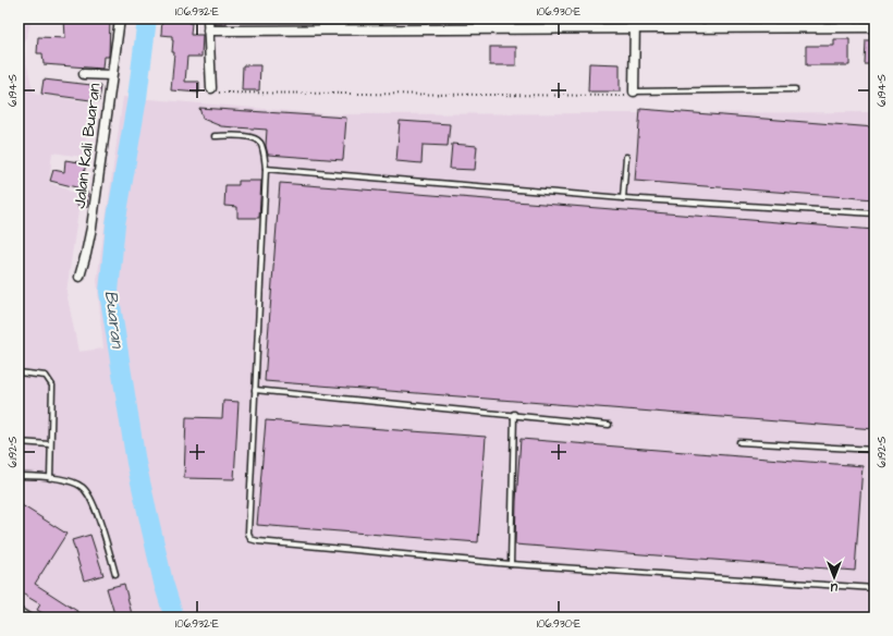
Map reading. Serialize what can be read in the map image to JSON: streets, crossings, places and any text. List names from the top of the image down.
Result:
{
  "streets": {
    "street": ["Jalan Kali Buaran"]
  },
  "water": ["Buaran"],
  "north": "bottom",
  "coordinates": [
    "106.932°E",
    "106.930°E",
    "6.194°S",
    "6.192°S"
  ]
}
